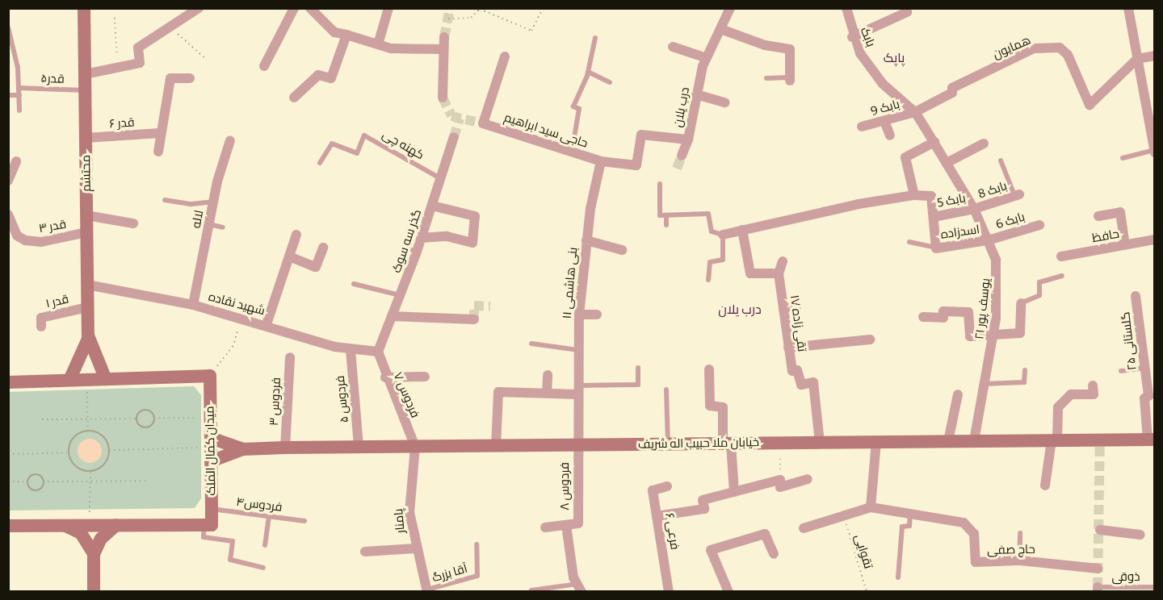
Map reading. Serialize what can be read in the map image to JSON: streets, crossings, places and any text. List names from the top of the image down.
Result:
{
  "streets": {
    "main road": ["محتشم", "خیابان ملا حبیب اله شریف", "میدان کمال الملک"],
    "street": [
      "بابک",
      "همایون",
      "درب یلان",
      "بابک 9",
      "قدر ۶",
      "حاجی سید ابراهیم",
      "بابک 8",
      "بابک 5",
      "لاله",
      "بابک 6",
      "قدر ۳",
      "اسدزاده",
      "حافظ",
      "گذر سه سوک",
      "بنی هاشمی ۱۱",
      "قدر ۱",
      "شهید نقاده",
      "یوسف پور ۲۱",
      "تقی زاده ۱۷",
      "گلستانی ۲۵",
      "فردوس ۷",
      "فردوس ۵",
      "فردوس ۳",
      "فردوس ۸",
      "پامنار",
      "فرعی ۶",
      "حاج صفی"
    ],
    "lane": [
      "قدر۵",
      "کهنه چی",
      "فردوس۴",
      "آقا بزرگ",
      "ذوقی"
    ],
    "path": ["تقوایی"]
  },
  "crossings": [
    ["بابک", "همایون"],
    ["بابک", "بابک 9"],
    ["بابک", "یوسف پور ۲۱"],
    ["همایون", "بابک 9"],
    ["همایون", "یوسف پور ۲۱"],
    ["قدر۵", "محتشم"],
    ["درب یلان", "حاجی سید ابراهیم"],
    ["درب یلان", "بنی هاشمی ۱۱"],
    ["بابک 9", "یوسف پور ۲۱"],
    ["قدر ۶", "محتشم"],
    ["حاجی سید ابراهیم", "بنی هاشمی ۱۱"],
    ["کهنه چی", "گذر سه سوک"],
    ["محتشم", "قدر ۳"],
    ["محتشم", "قدر ۱"],
    ["محتشم", "شهید نقاده"],
    ["بابک 8", "بابک 5"],
    ["بابک 8", "یوسف پور ۲۱"],
    ["بابک 5", "یوسف پور ۲۱"],
    ["لاله", "شهید نقاده"],
    ["بابک 6", "اسدزاده"],
    ["بابک 6", "یوسف پور ۲۱"],
    ["اسدزاده", "یوسف پور ۲۱"],
    ["گذر سه سوک", "شهید نقاده"],
    ["گذر سه سوک", "فردوس ۷"],
    ["بنی هاشمی ۱۱", "خیابان ملا حبیب اله شریف"],
    ["بنی هاشمی ۱۱", "فردوس ۸"],
    ["شهید نقاده", "فردوس ۷"],
    ["شهید نقاده", "فردوس ۵"],
    ["یوسف پور ۲۱", "خیابان ملا حبیب اله شریف"],
    ["تقی زاده ۱۷", "خیابان ملا حبیب اله شریف"],
    ["گلستانی ۲۵", "خیابان ملا حبیب اله شریف"],
    ["فردوس ۷", "خیابان ملا حبیب اله شریف"],
    ["فردوس ۷", "پامنار"],
    ["فردوس ۵", "خیابان ملا حبیب اله شریف"],
    ["فردوس ۳", "خیابان ملا حبیب اله شریف"],
    ["خیابان ملا حبیب اله شریف", "میدان کمال الملک"],
    ["خیابان ملا حبیب اله شریف", "فردوس ۸"],
    ["خیابان ملا حبیب اله شریف", "پامنار"],
    ["میدان کمال الملک", "فردوس۴"],
    ["پامنار", "آقا بزرگ"]
  ],
  "districts": ["پاپک", "درب یلان"]
}
